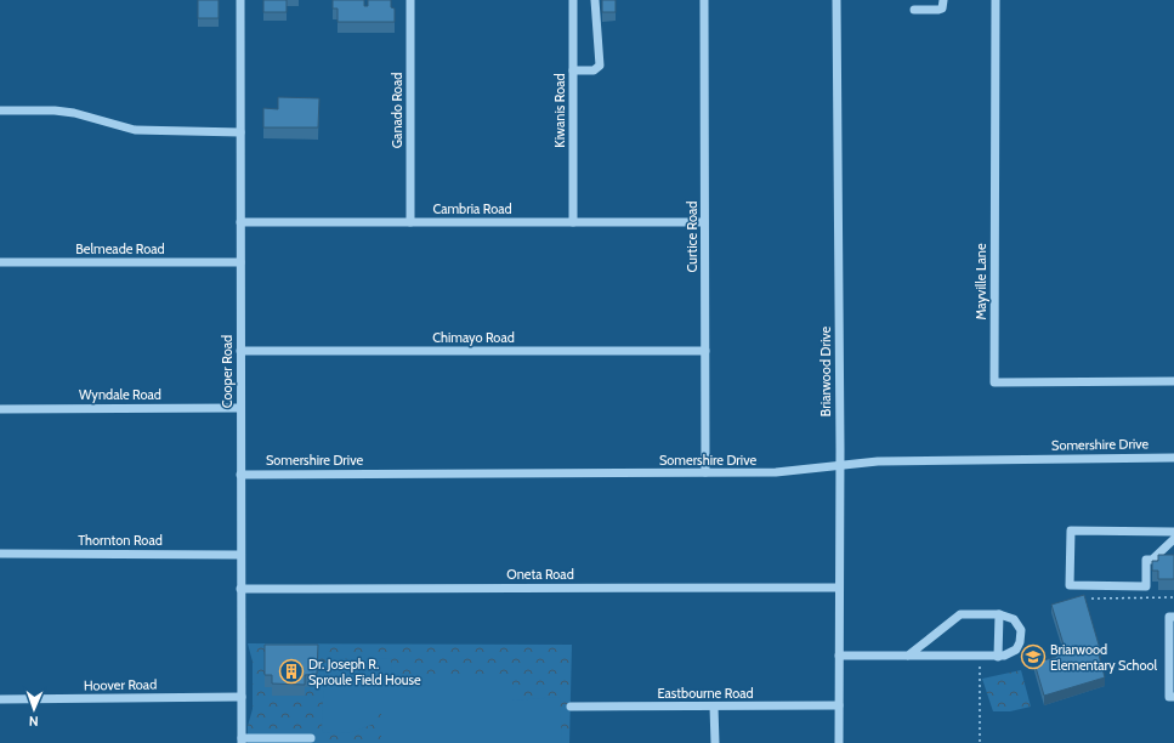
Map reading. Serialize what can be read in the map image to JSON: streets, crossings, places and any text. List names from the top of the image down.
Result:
{
  "streets": {
    "street": [
      "Ganado Road",
      "Kiwanis Road",
      "Cambria Road",
      "Curtice Road",
      "Belmeade Road",
      "Mayville Lane",
      "Chimayo Road",
      "Cooper Road",
      "Briarwood Drive",
      "Wyndale Road",
      "Somershire Drive",
      "Thornton Road",
      "Oneta Road",
      "Hoover Road",
      "Eastbourne Road"
    ]
  },
  "crossings": [
    ["Ganado Road", "Cambria Road"],
    ["Kiwanis Road", "Cambria Road"],
    ["Cambria Road", "Curtice Road"],
    ["Cambria Road", "Cooper Road"],
    ["Curtice Road", "Chimayo Road"],
    ["Curtice Road", "Somershire Drive"],
    ["Belmeade Road", "Cooper Road"],
    ["Chimayo Road", "Cooper Road"],
    ["Cooper Road", "Wyndale Road"],
    ["Cooper Road", "Somershire Drive"],
    ["Cooper Road", "Thornton Road"],
    ["Cooper Road", "Oneta Road"],
    ["Cooper Road", "Hoover Road"],
    ["Briarwood Drive", "Somershire Drive"],
    ["Briarwood Drive", "Oneta Road"],
    ["Briarwood Drive", "Eastbourne Road"]
  ],
  "places": {
    "school or university": ["Briarwood Elementary School"],
    "building": ["Dr. Joseph R. Sproule Field House"]
  },
  "north": "bottom"
}
